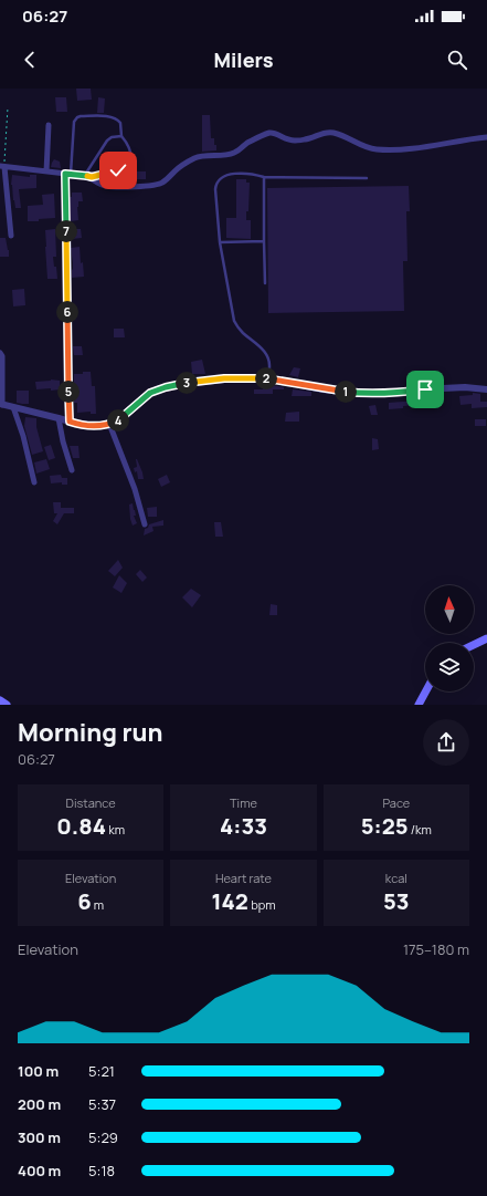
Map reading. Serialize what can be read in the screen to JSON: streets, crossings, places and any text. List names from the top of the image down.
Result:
{
  "north": "top",
  "page": {
    "status": "06:27",
    "header": "Milers",
    "pins": [
      "7",
      "6",
      "2",
      "3",
      "1",
      "5",
      "4"
    ],
    "heading": ["Morning run", "06:27"],
    "stats": [
      ["Distance", "0.84 km"],
      ["Time", "4:33"],
      ["Pace", "5:25 /km"],
      ["Elevation", "6 m"],
      ["Heart rate", "142 bpm"],
      ["kcal", "53"]
    ],
    "chart": ["Elevation", "175–180 m"],
    "list": [
      {
        "name": "100 m",
        "note": "5:21"
      },
      {
        "name": "200 m",
        "note": "5:37"
      },
      {
        "name": "300 m",
        "note": "5:29"
      },
      {
        "name": "400 m",
        "note": "5:18"
      }
    ]
  }
}
